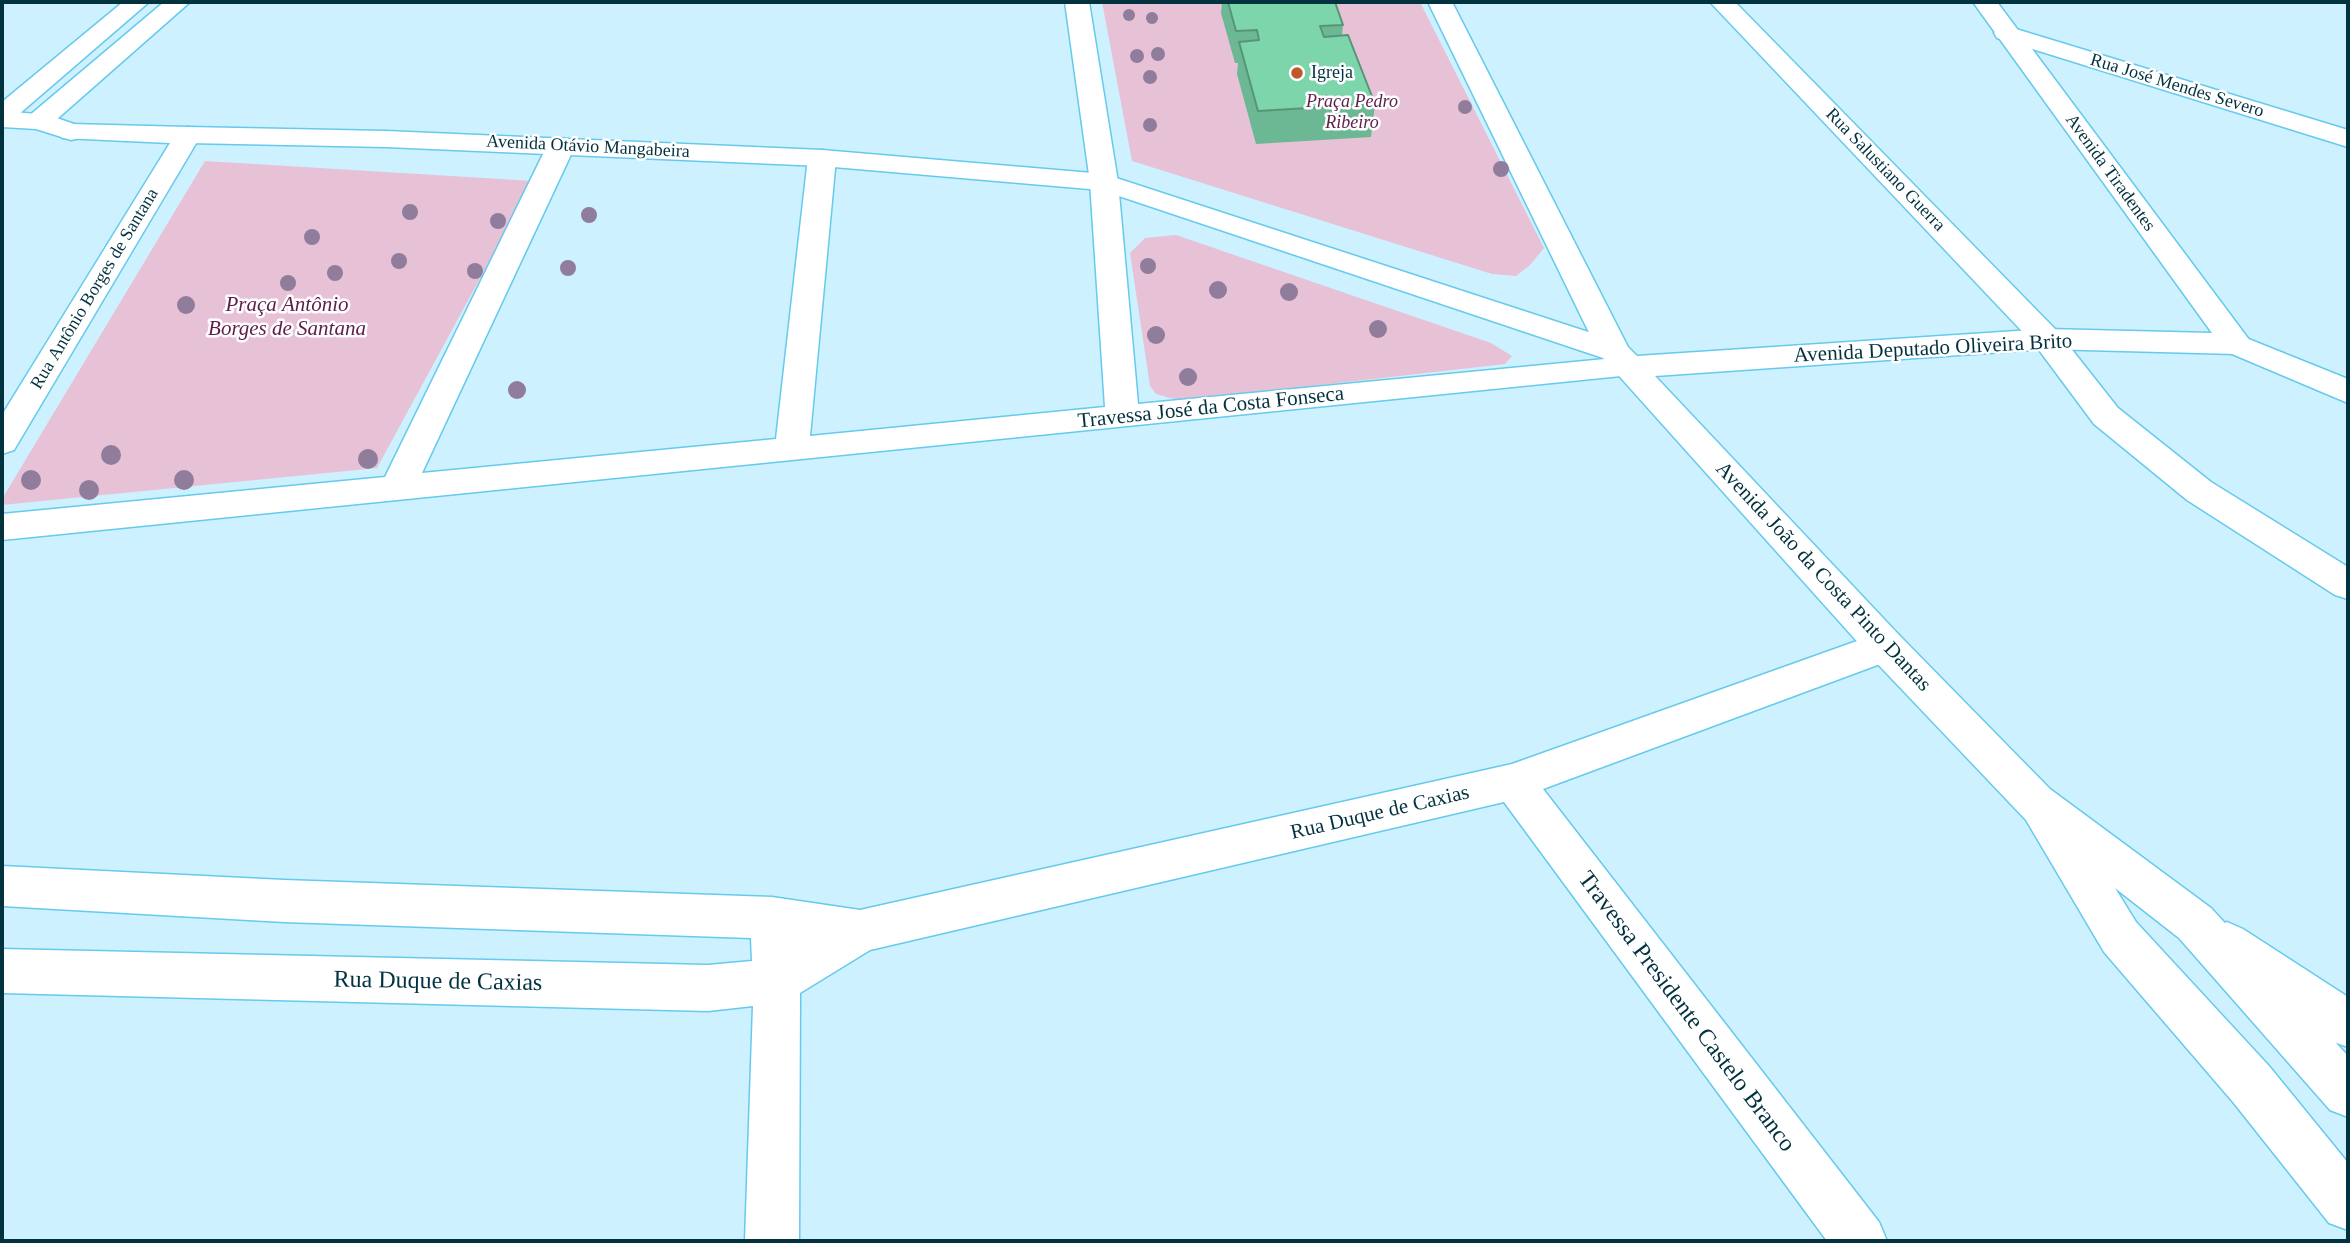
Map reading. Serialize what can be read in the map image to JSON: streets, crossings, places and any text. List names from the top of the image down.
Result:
{
  "streets": {
    "street": [
      "Rua José Mendes Severo",
      "Avenida Otávio Mangabeira",
      "Rua Salustiano Guerra",
      "Avenida Tiradentes",
      "Rua Antônio Borges de Santana",
      "Avenida Deputado Oliveira Brito",
      "Travessa José da Costa Fonseca",
      "Avenida João da Costa Pinto Dantas",
      "Rua Duque de Caxias",
      "Travessa Presidente Castelo Branco"
    ]
  },
  "crossings": [
    ["Rua José Mendes Severo", "Avenida Tiradentes"],
    ["Avenida Otávio Mangabeira", "Rua Antônio Borges de Santana"],
    ["Rua Salustiano Guerra", "Avenida Deputado Oliveira Brito"],
    ["Avenida Tiradentes", "Avenida Deputado Oliveira Brito"],
    ["Avenida Deputado Oliveira Brito", "Travessa José da Costa Fonseca"],
    ["Avenida Deputado Oliveira Brito", "Avenida João da Costa Pinto Dantas"],
    ["Travessa José da Costa Fonseca", "Avenida João da Costa Pinto Dantas"],
    ["Avenida João da Costa Pinto Dantas", "Rua Duque de Caxias"],
    ["Rua Duque de Caxias", "Travessa Presidente Castelo Branco"]
  ],
  "parks": ["Praça Pedro Ribeiro", "Praça Antônio Borges de Santana"],
  "places": ["Igreja"]
}
